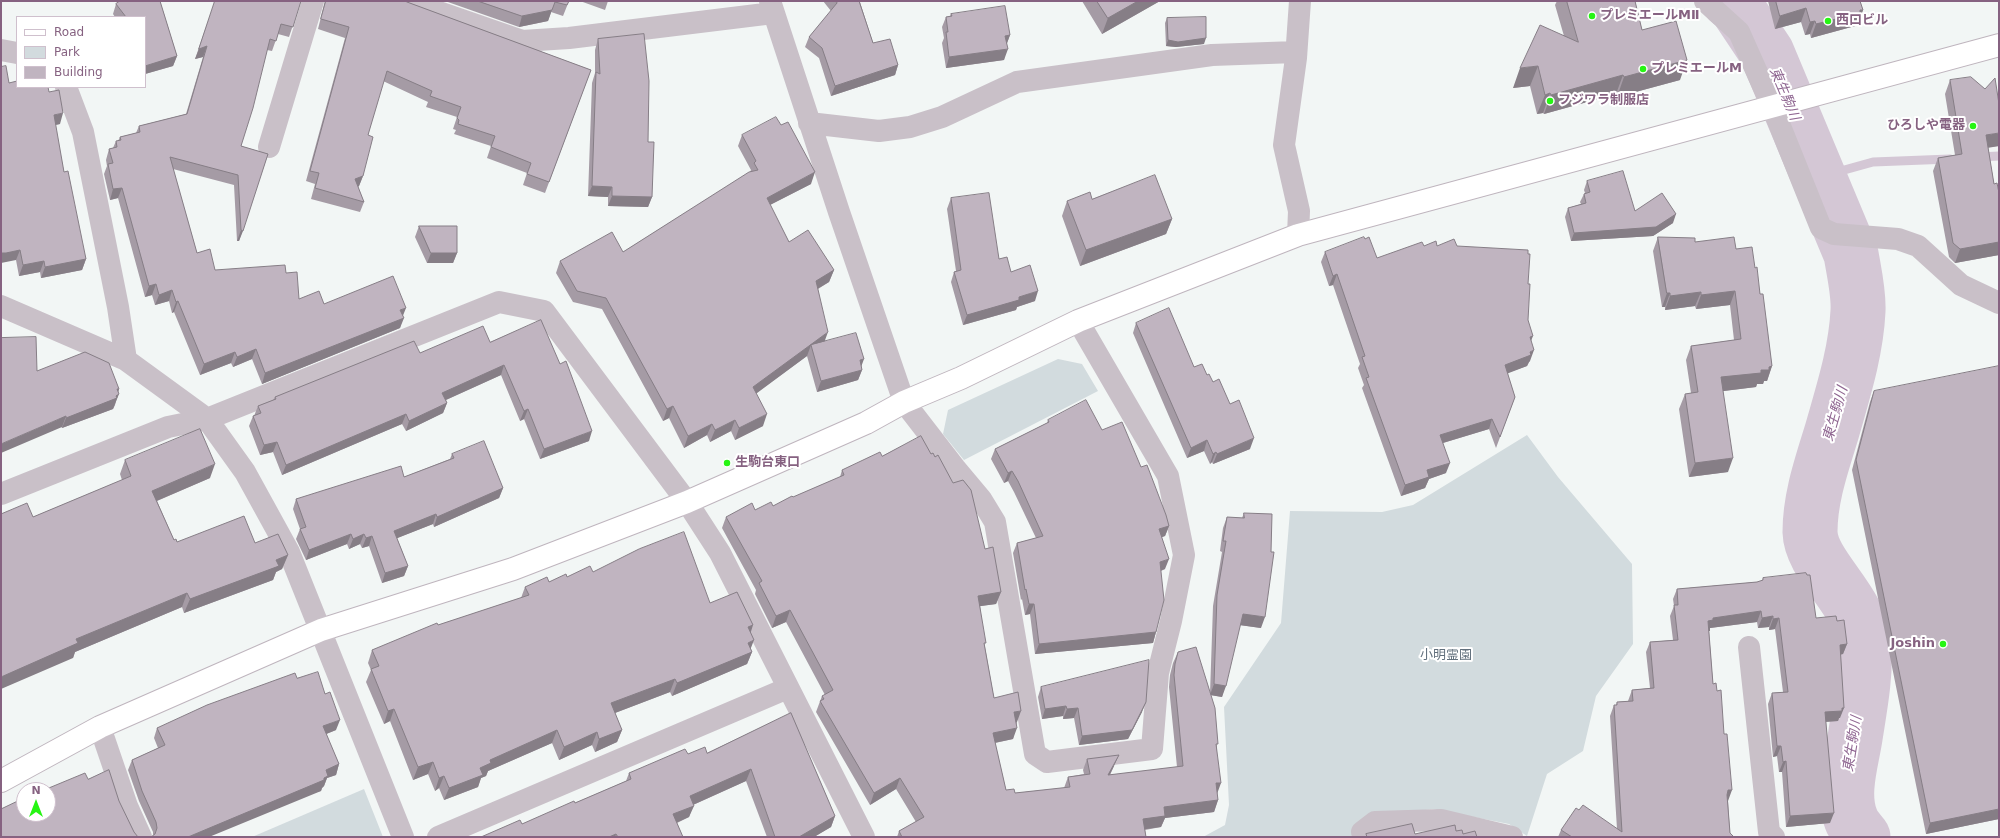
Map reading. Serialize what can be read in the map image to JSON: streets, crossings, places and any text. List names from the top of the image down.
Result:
{
  "water": ["東生駒川"],
  "parks": ["小明霊園"],
  "places": [
    "プレミエールMⅡ",
    "西口ビル",
    "プレミエールM",
    "フジワラ制服店",
    "ひろしや電器",
    "生駒台東口",
    "Joshin"
  ],
  "legend": ["Road", "Park", "Building"],
  "north": "top"
}
